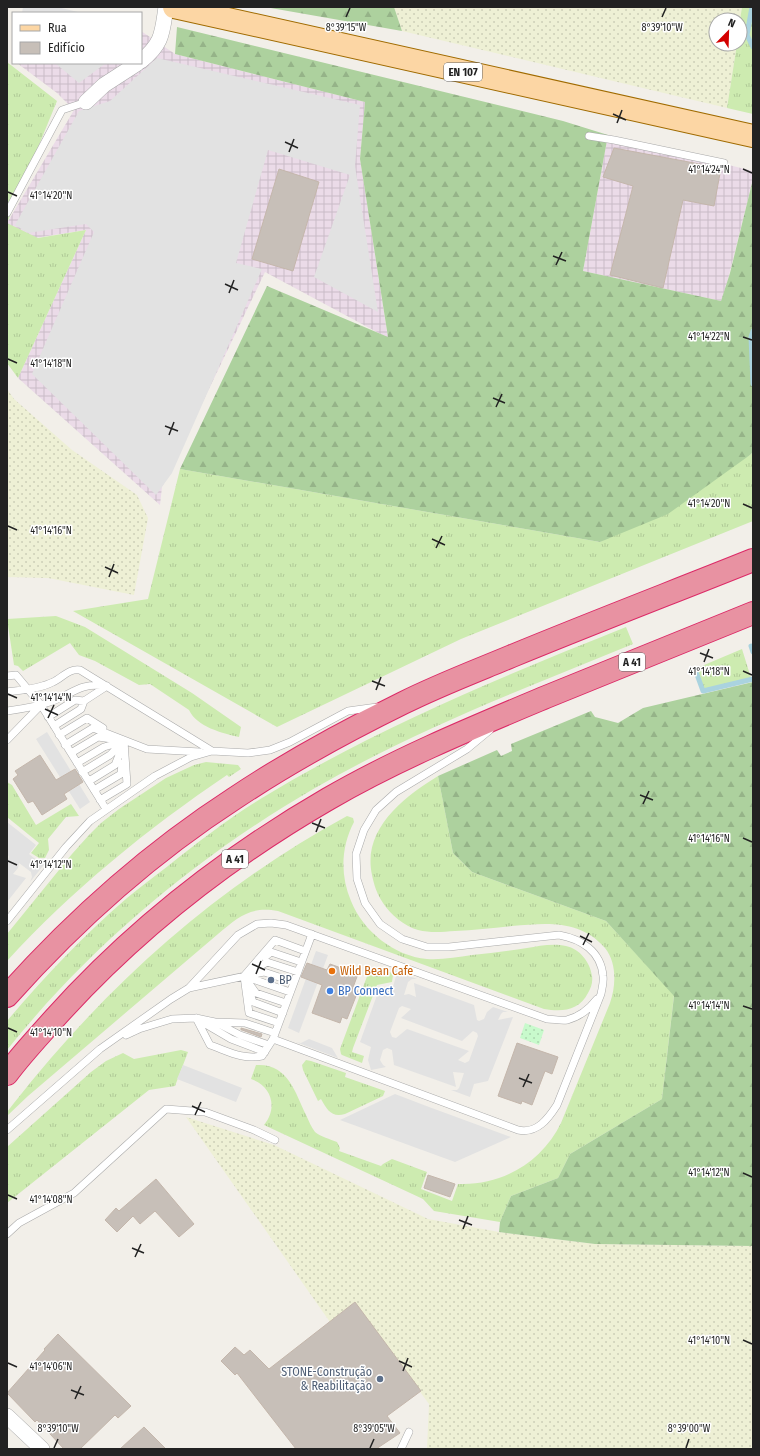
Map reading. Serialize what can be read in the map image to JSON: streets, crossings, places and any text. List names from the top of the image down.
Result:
{
  "streets": {
    "highway": ["A 41"],
    "main road": ["EN 107"]
  },
  "places": [
    "Wild Bean Cafe",
    "BP",
    "BP Connect",
    "STONE-Construção & Reabilitação"
  ],
  "legend": ["Rua", "Edifício"],
  "north": "top right",
  "coordinates": [
    "8°39'15\"W",
    "8°39'10\"W",
    "41°14'24\"N",
    "41°14'20\"N",
    "41°14'22\"N",
    "41°14'18\"N",
    "41°14'16\"N",
    "41°14'14\"N",
    "41°14'12\"N",
    "41°14'10\"N",
    "41°14'08\"N",
    "41°14'06\"N",
    "8°39'05\"W",
    "8°39'00\"W"
  ]
}
